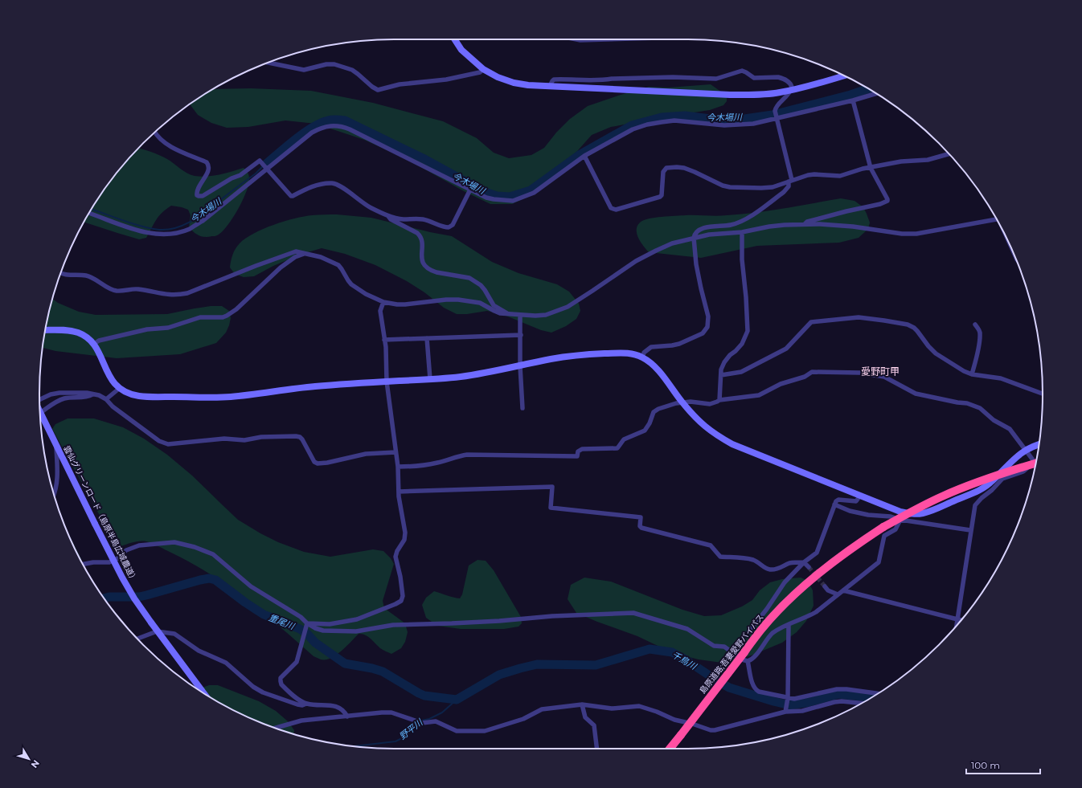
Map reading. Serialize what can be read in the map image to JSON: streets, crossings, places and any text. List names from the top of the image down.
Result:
{
  "streets": {
    "highway": ["島原道路;吾妻愛野バイパス"],
    "street": ["雲仙グリーンロード（島原半島広域農道）"]
  },
  "districts": ["愛野町甲"],
  "water": [
    "今木場川",
    "重尾川",
    "千鳥川",
    "野平川"
  ],
  "scale_bar": "100 m",
  "north": "bottom right"
}
